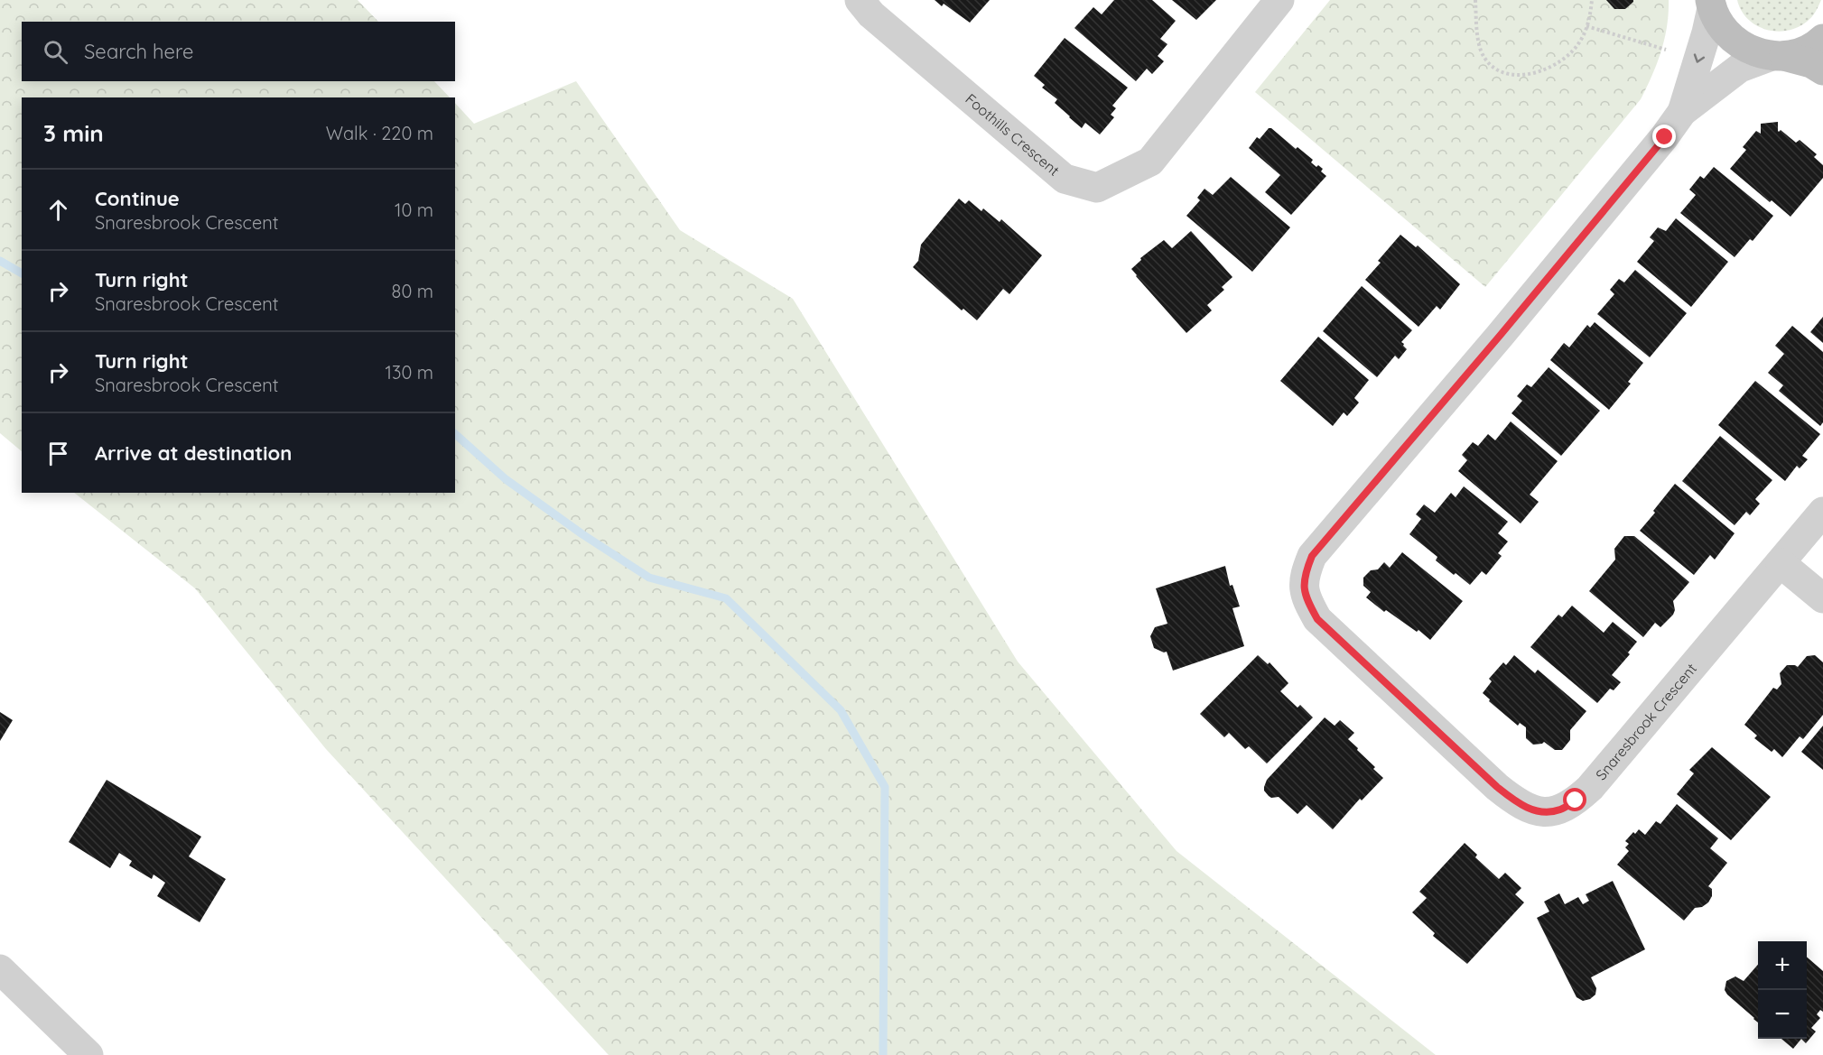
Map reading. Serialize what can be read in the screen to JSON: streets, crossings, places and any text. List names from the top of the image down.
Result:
{
  "streets": {
    "street": ["Foothills Crescent", "Snaresbrook Crescent"]
  },
  "page": {
    "search": "Search here",
    "heading": ["3 min", "Walk · 220 m"],
    "list": [
      ["Continue", "Snaresbrook Crescent", "10 m"],
      ["Turn right", "Snaresbrook Crescent", "80 m"],
      ["Turn right", "Snaresbrook Crescent", "130 m"],
      "Arrive at destination"
    ],
    "map_buttons": ["+", "−"]
  }
}
